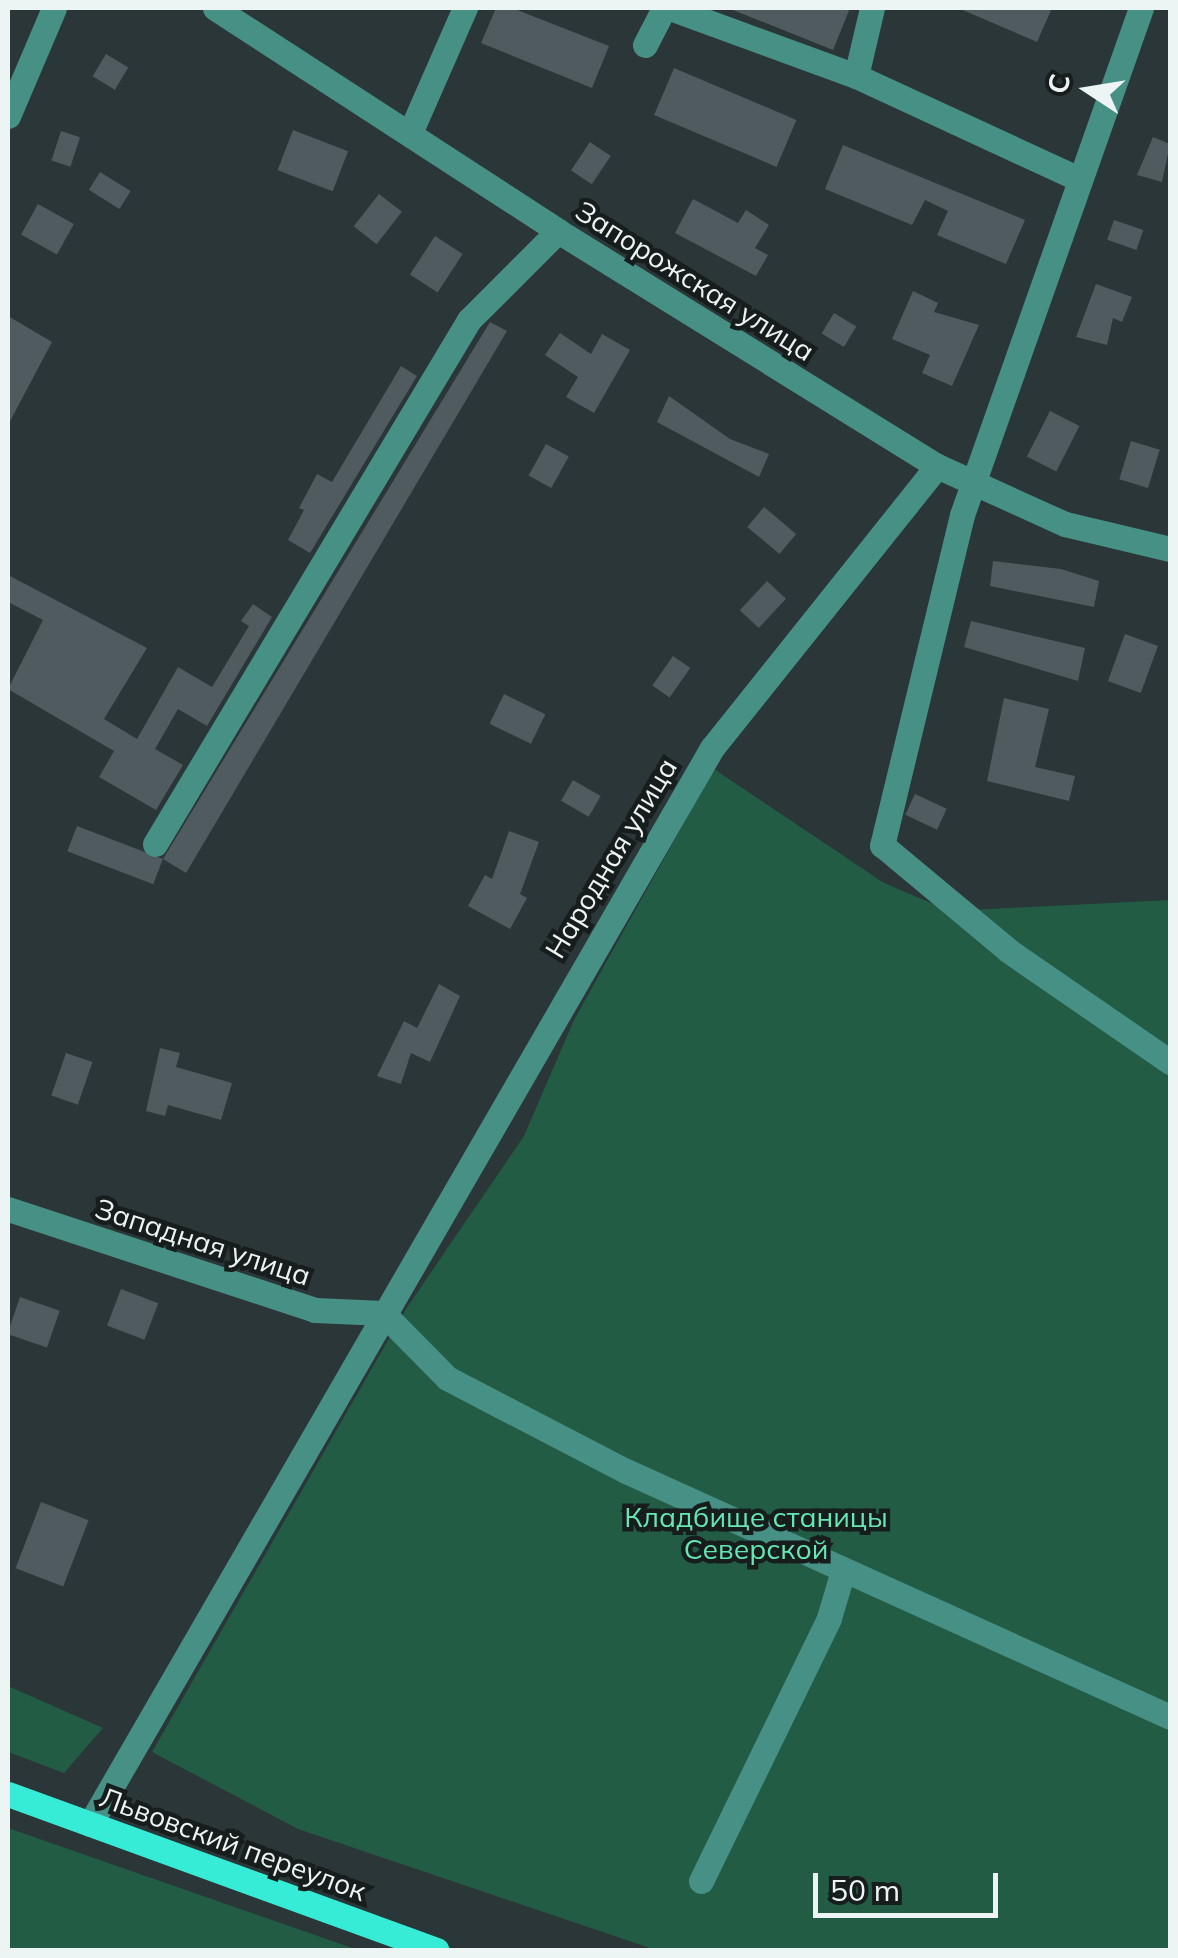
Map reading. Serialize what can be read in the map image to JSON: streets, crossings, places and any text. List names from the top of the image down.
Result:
{
  "streets": {
    "main road": ["Львовский переулок"],
    "street": ["Запорожская улица", "Народная улица", "Западная улица"]
  },
  "crossings": [
    ["Запорожская улица", "Народная улица"],
    ["Народная улица", "Западная улица"],
    ["Народная улица", "Львовский переулок"]
  ],
  "parks": ["Кладбище станицы Северской"],
  "scale_bar": "50 m",
  "north": "left"
}
